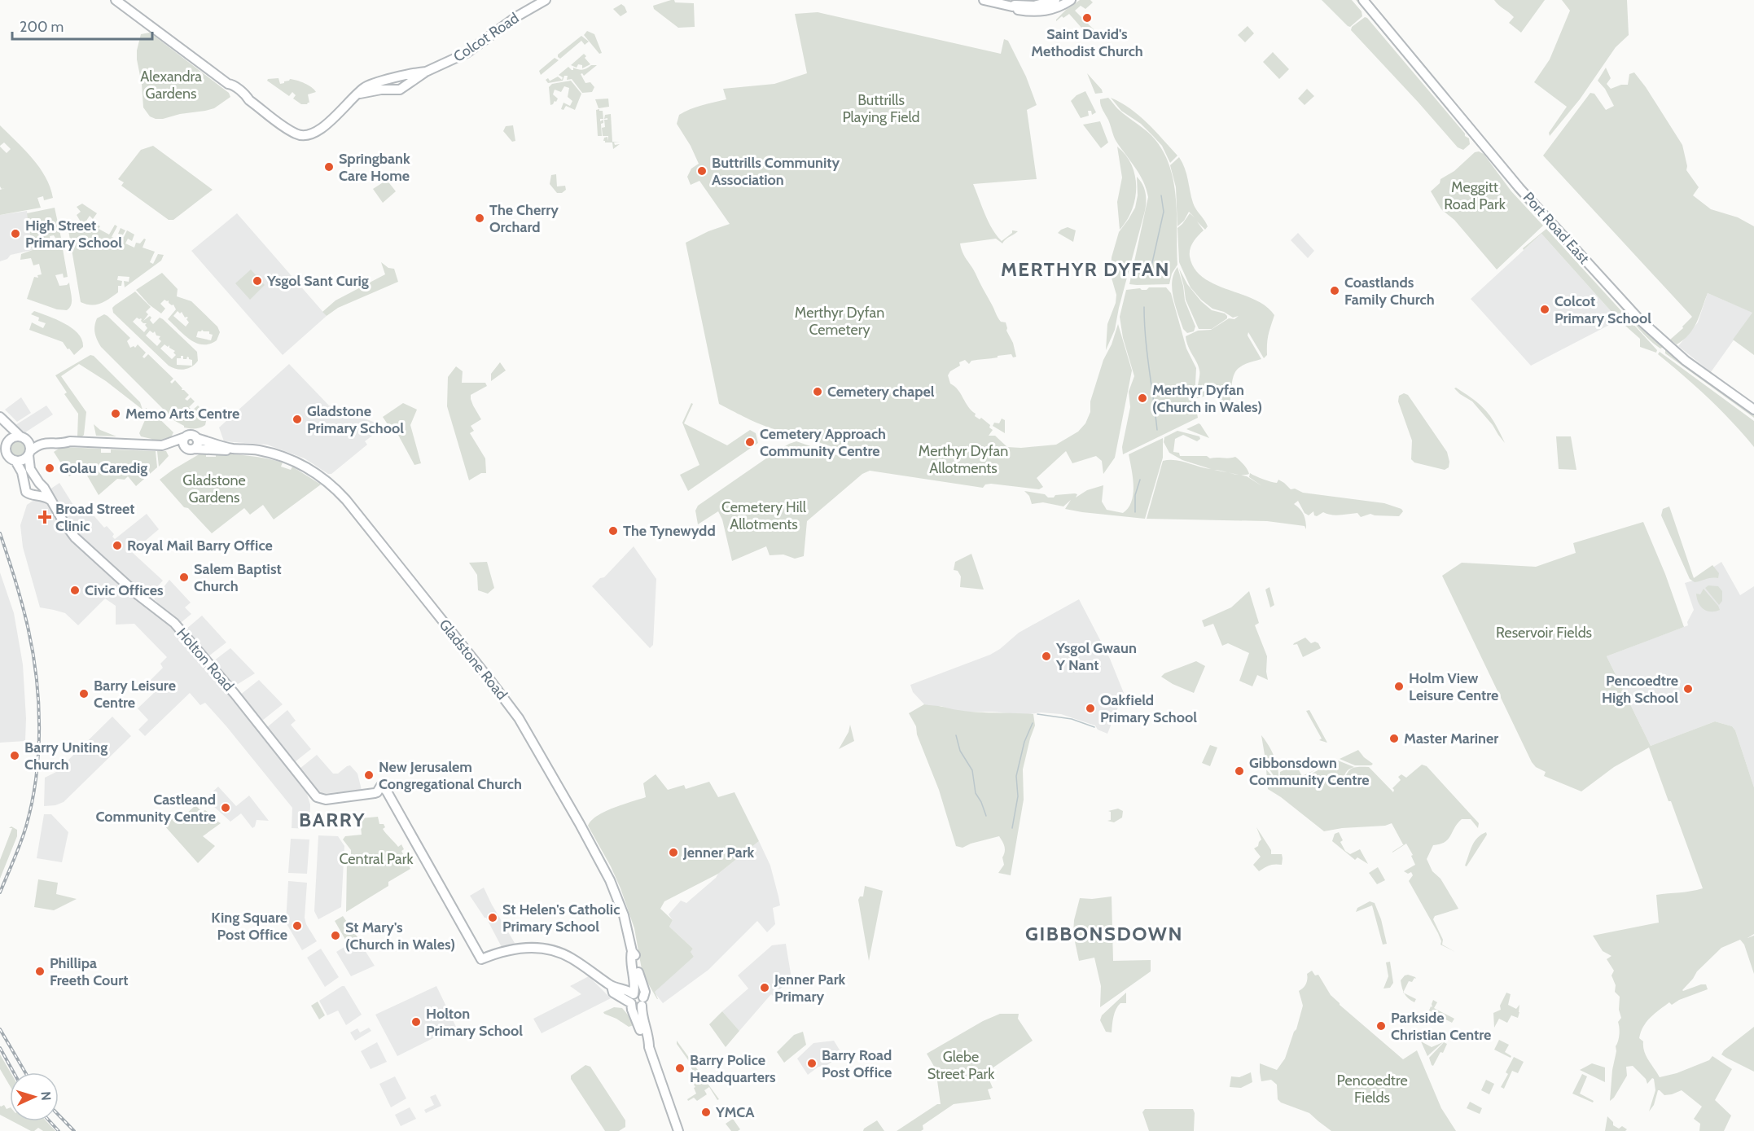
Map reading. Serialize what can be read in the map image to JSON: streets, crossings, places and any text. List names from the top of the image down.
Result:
{
  "streets": {
    "main road": [
      "Colcot Road",
      "Port Road East",
      "Holton Road",
      "Gladstone Road"
    ]
  },
  "crossings": [
    ["Holton Road", "Gladstone Road"]
  ],
  "districts": ["MERTHYR DYFAN", "BARRY", "GIBBONSDOWN"],
  "parks": [
    "Alexandra Gardens",
    "Buttrills Playing Field",
    "Meggitt Road Park",
    "Merthyr Dyfan Cemetery",
    "Merthyr Dyfan Allotments",
    "Gladstone Gardens",
    "Cemetery Hill Allotments",
    "Reservoir Fields",
    "Central Park",
    "Glebe Street Park",
    "Pencoedtre Fields"
  ],
  "places": {
    "other": [
      "Saint David's Methodist Church",
      "Springbank Care Home",
      "Buttrills Community Association",
      "The Cherry Orchard",
      "High Street Primary School",
      "Ysgol Sant Curig",
      "Coastlands Family Church",
      "Colcot Primary School",
      "Cemetery chapel",
      "Merthyr Dyfan (Church in Wales)",
      "Memo Arts Centre",
      "Gladstone Primary School",
      "Cemetery Approach Community Centre",
      "Golau Caredig",
      "The Tynewydd",
      "Royal Mail Barry Office",
      "Salem Baptist Church",
      "Civic Offices",
      "Ysgol Gwaun Y Nant",
      "Holm View Leisure Centre",
      "Pencoedtre High School",
      "Barry Leisure Centre",
      "Oakfield Primary School",
      "Master Mariner",
      "Barry Uniting Church",
      "Gibbonsdown Community Centre",
      "New Jerusalem Congregational Church",
      "Castleand Community Centre",
      "Jenner Park",
      "St Helen's Catholic Primary School",
      "King Square Post Office",
      "St Mary's (Church in Wales)",
      "Phillipa Freeth Court",
      "Jenner Park Primary",
      "Holton Primary School",
      "Parkside Christian Centre",
      "Barry Road Post Office",
      "Barry Police Headquarters",
      "YMCA"
    ],
    "health": ["Broad Street Clinic"]
  },
  "scale_bar": "200 m",
  "north": "right"
}
